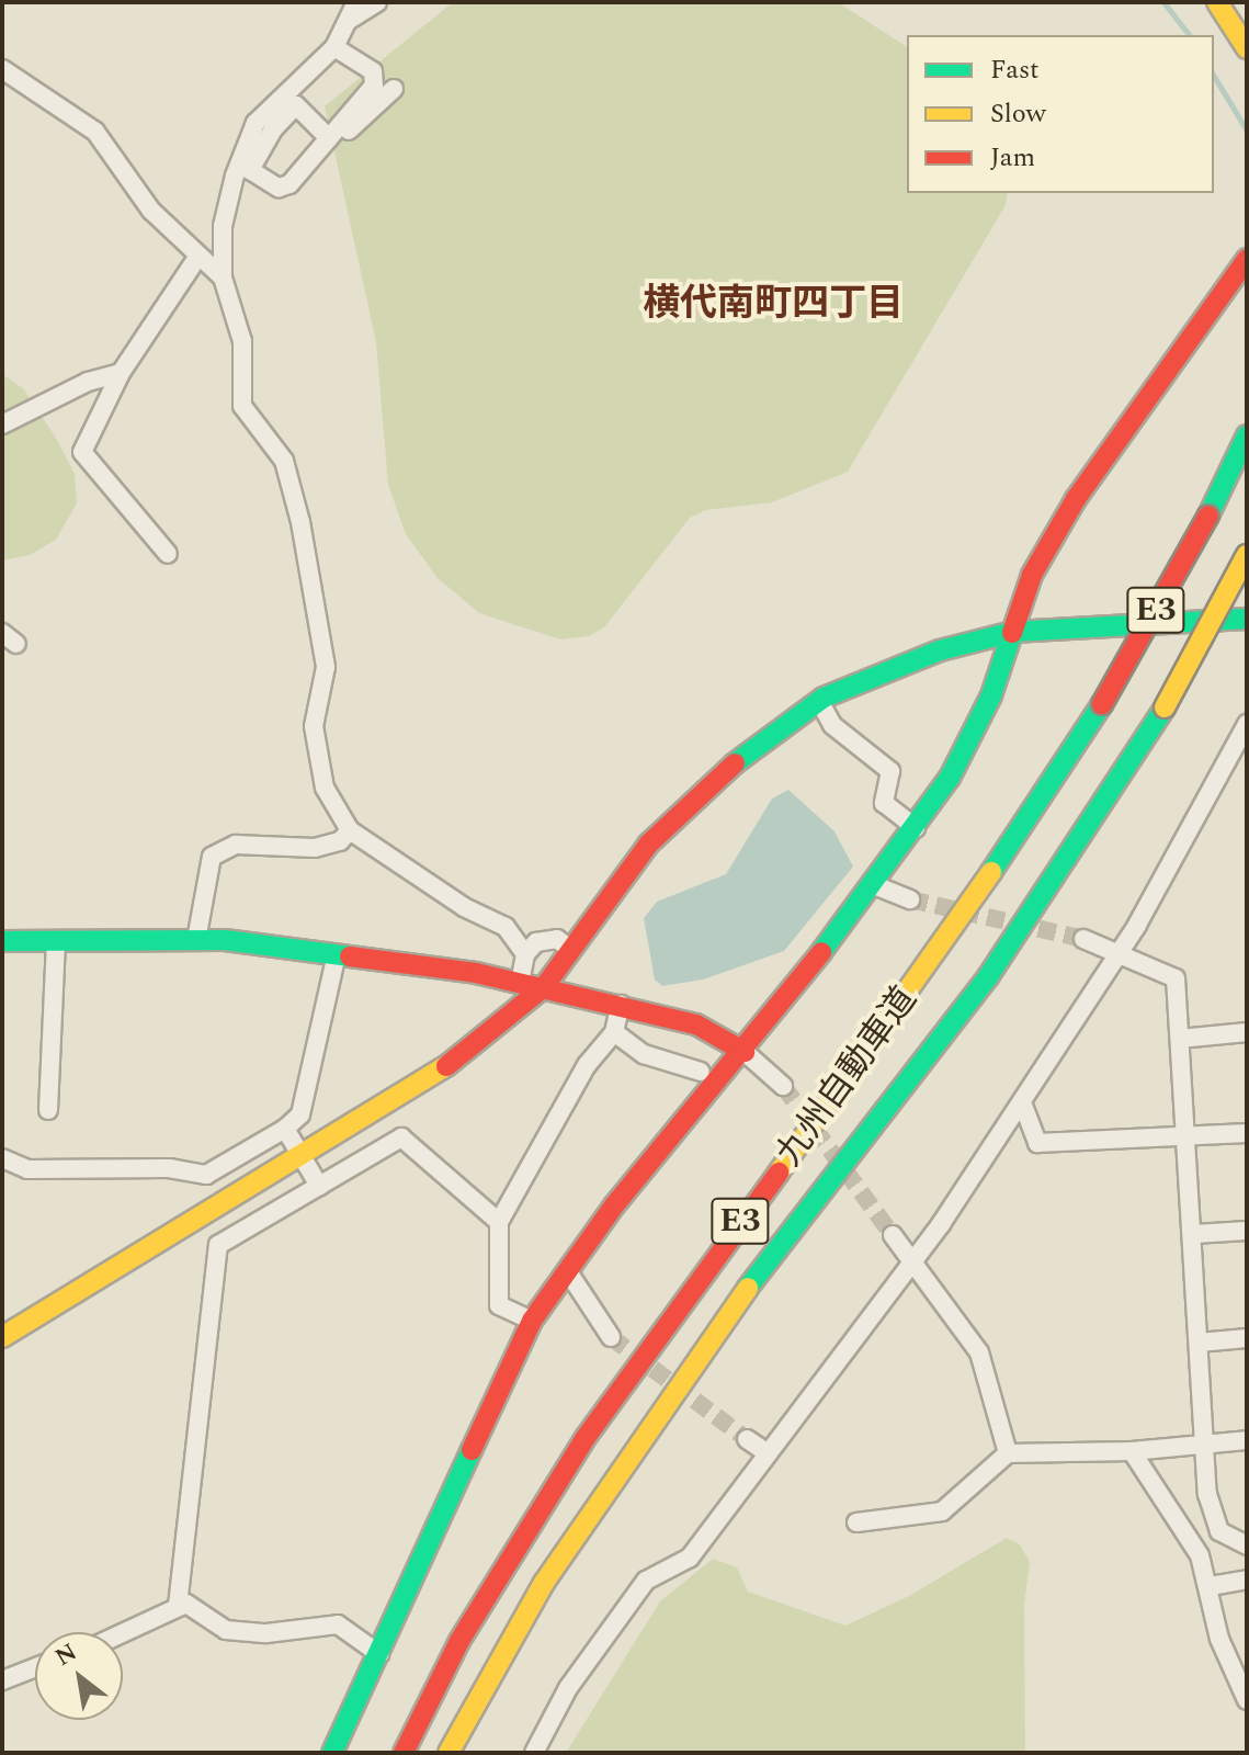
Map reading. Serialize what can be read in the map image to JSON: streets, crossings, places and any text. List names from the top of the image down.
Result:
{
  "streets": {
    "main road": ["E3", "九州自動車道"]
  },
  "districts": ["横代南町四丁目"],
  "legend": ["Fast", "Slow", "Jam"],
  "north": "top left"
}
